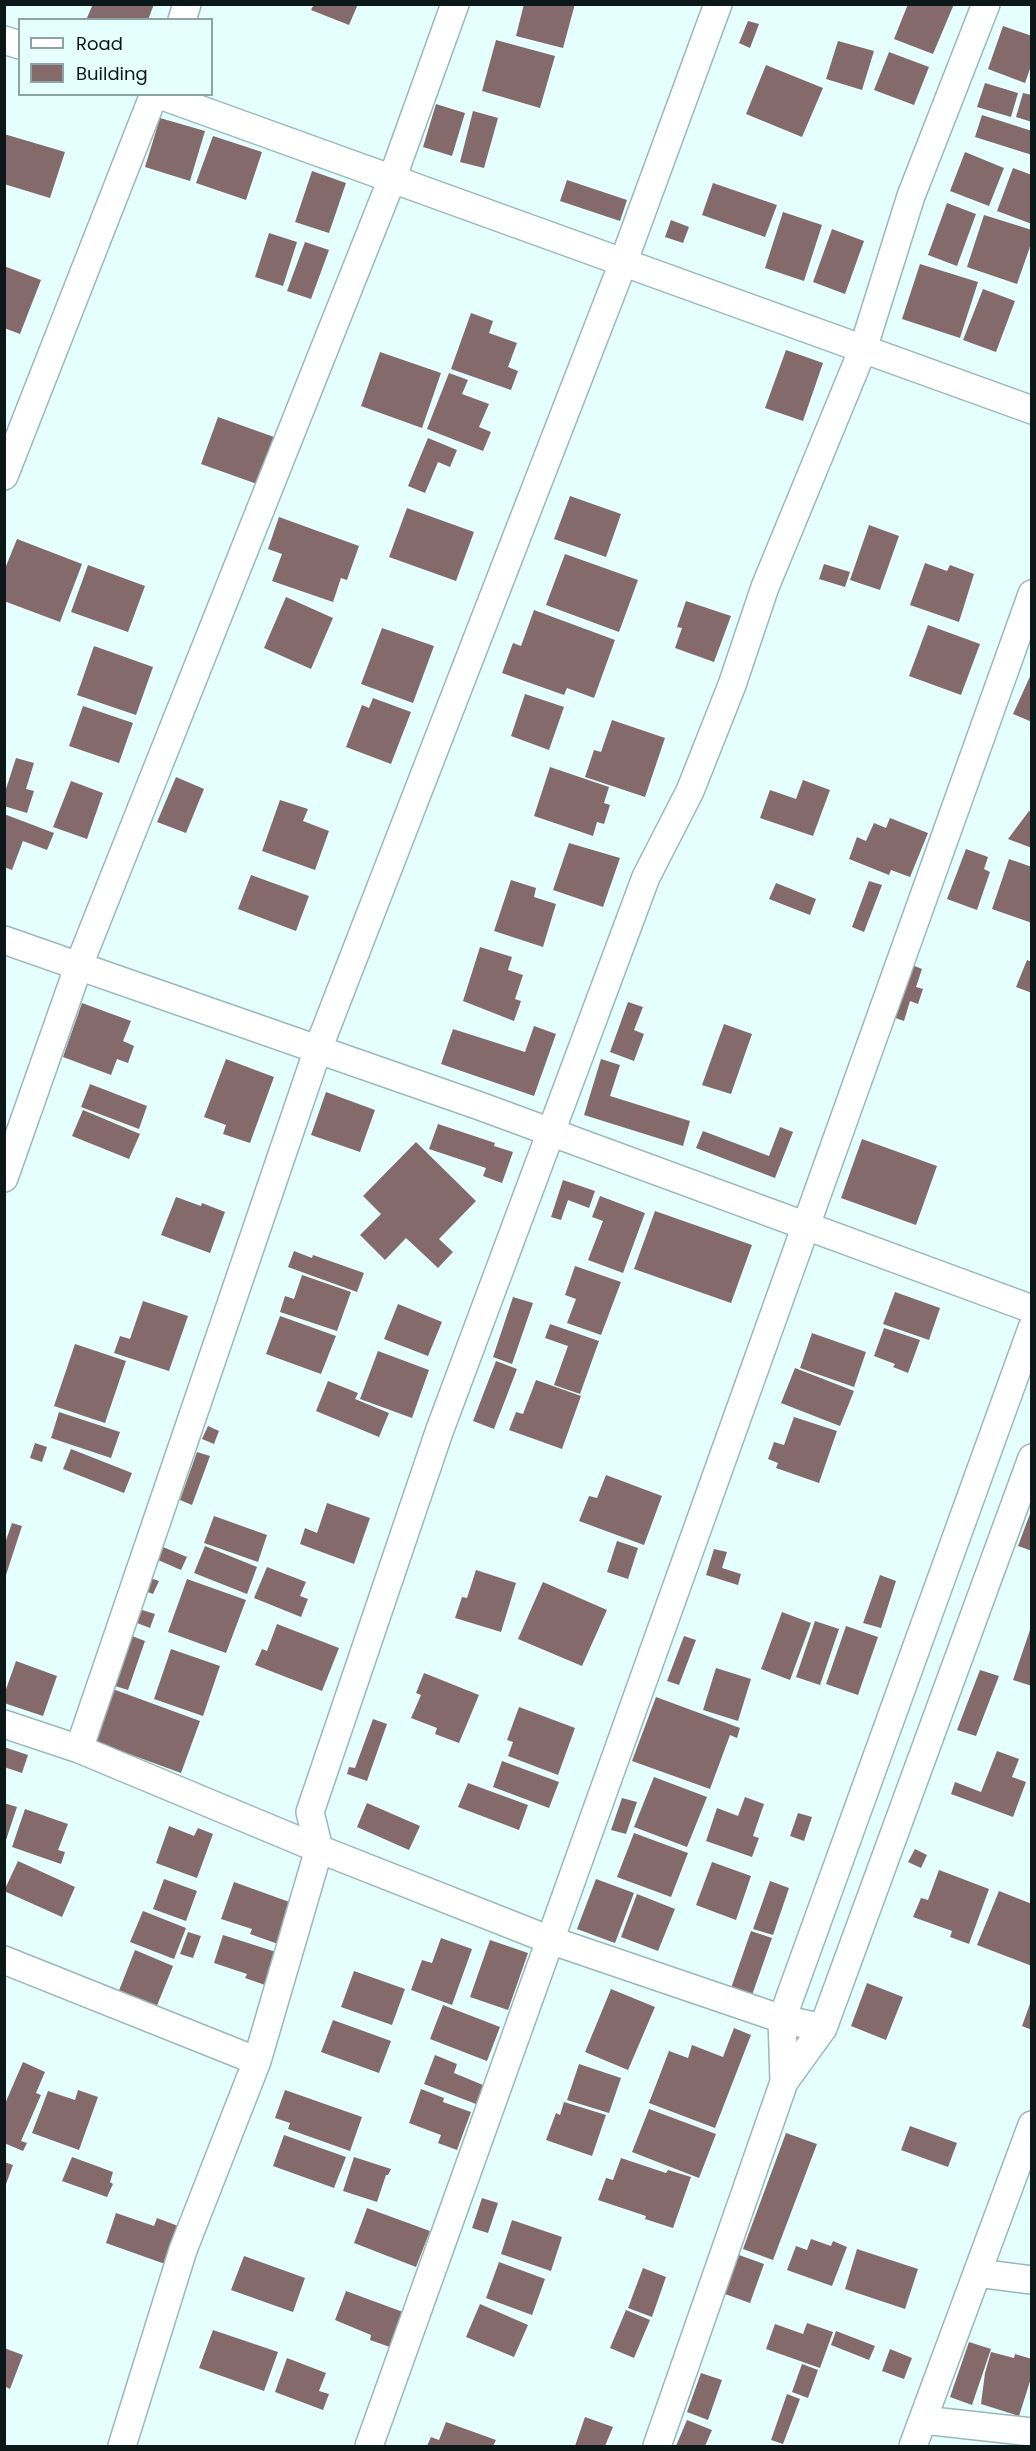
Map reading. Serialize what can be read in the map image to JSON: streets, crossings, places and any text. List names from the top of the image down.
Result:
{
  "legend": ["Road", "Building"]
}
